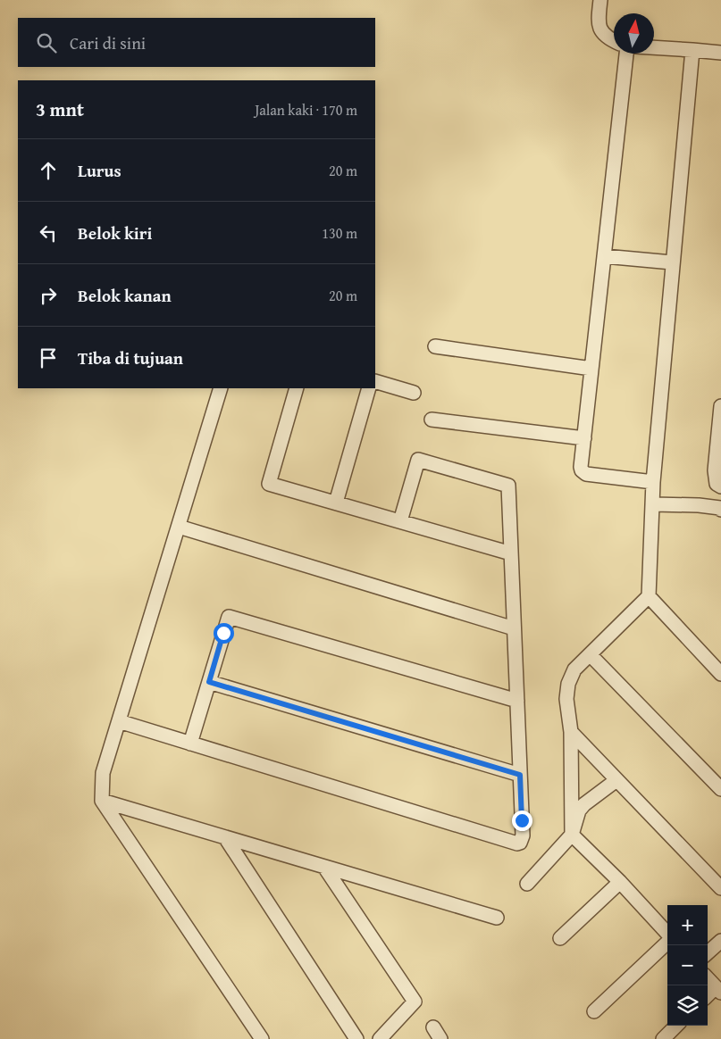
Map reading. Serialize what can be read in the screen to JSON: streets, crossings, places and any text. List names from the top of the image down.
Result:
{
  "north": "top",
  "page": {
    "search": "Cari di sini",
    "heading": ["3 mnt", "Jalan kaki · 170 m"],
    "list": [
      ["Lurus", "20 m"],
      ["Belok kiri", "130 m"],
      ["Belok kanan", "20 m"],
      "Tiba di tujuan"
    ],
    "map_buttons": ["+", "−"]
  }
}
